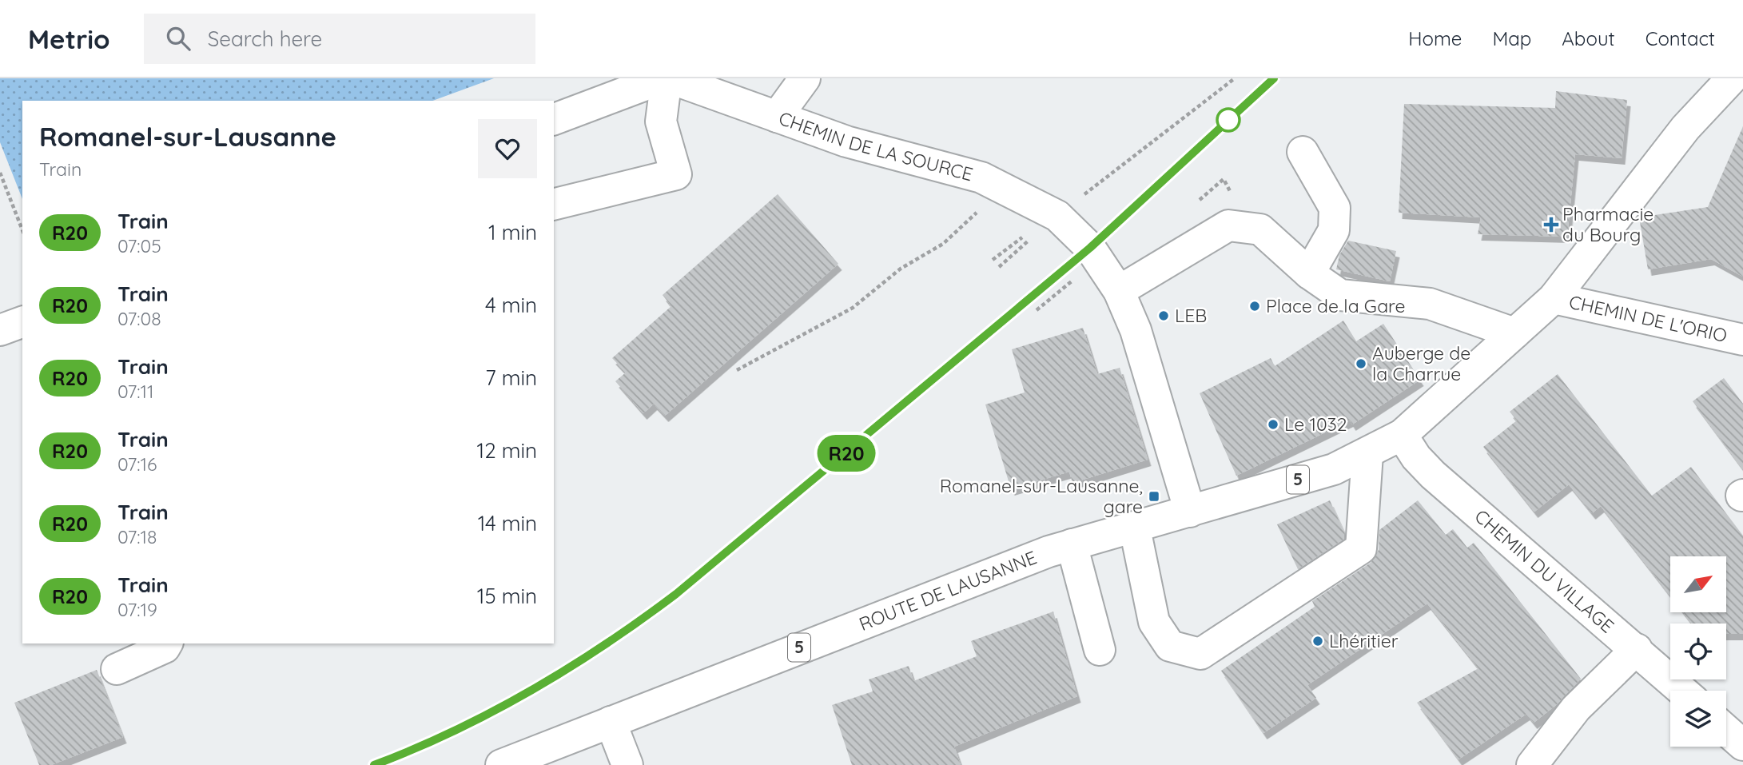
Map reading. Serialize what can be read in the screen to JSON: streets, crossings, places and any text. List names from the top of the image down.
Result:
{
  "streets": {
    "street": [
      "CHEMIN DE LA SOURCE",
      "CHEMIN DE L'ORIO",
      "5",
      "CHEMIN DU VILLAGE",
      "ROUTE DE LAUSANNE"
    ]
  },
  "crossings": [
    ["CHEMIN DE L'ORIO", "5"],
    ["5", "CHEMIN DU VILLAGE"],
    ["5", "ROUTE DE LAUSANNE"],
    ["CHEMIN DU VILLAGE", "ROUTE DE LAUSANNE"]
  ],
  "places": {
    "health": ["Pharmacie du Bourg"],
    "other": [
      "Place de la Gare",
      "LEB",
      "Auberge de la Charrue",
      "Le 1032",
      "Lhéritier"
    ],
    "transit": ["Romanel-sur-Lausanne, gare"]
  },
  "north": "top right",
  "page": {
    "header": "Metrio",
    "search": "Search here",
    "nav": [
      "Home",
      "Map",
      "About",
      "Contact"
    ],
    "on_map": "R20",
    "heading": ["Romanel-sur-Lausanne", "Train"],
    "list": [
      {
        "mark": "R20",
        "name": "Train",
        "note": "07:05",
        "value": "1 min"
      },
      {
        "mark": "R20",
        "name": "Train",
        "note": "07:08",
        "value": "4 min"
      },
      {
        "mark": "R20",
        "name": "Train",
        "note": "07:11",
        "value": "7 min"
      },
      {
        "mark": "R20",
        "name": "Train",
        "note": "07:16",
        "value": "12 min"
      },
      {
        "mark": "R20",
        "name": "Train",
        "note": "07:18",
        "value": "14 min"
      },
      {
        "mark": "R20",
        "name": "Train",
        "note": "07:19",
        "value": "15 min"
      }
    ]
  }
}
